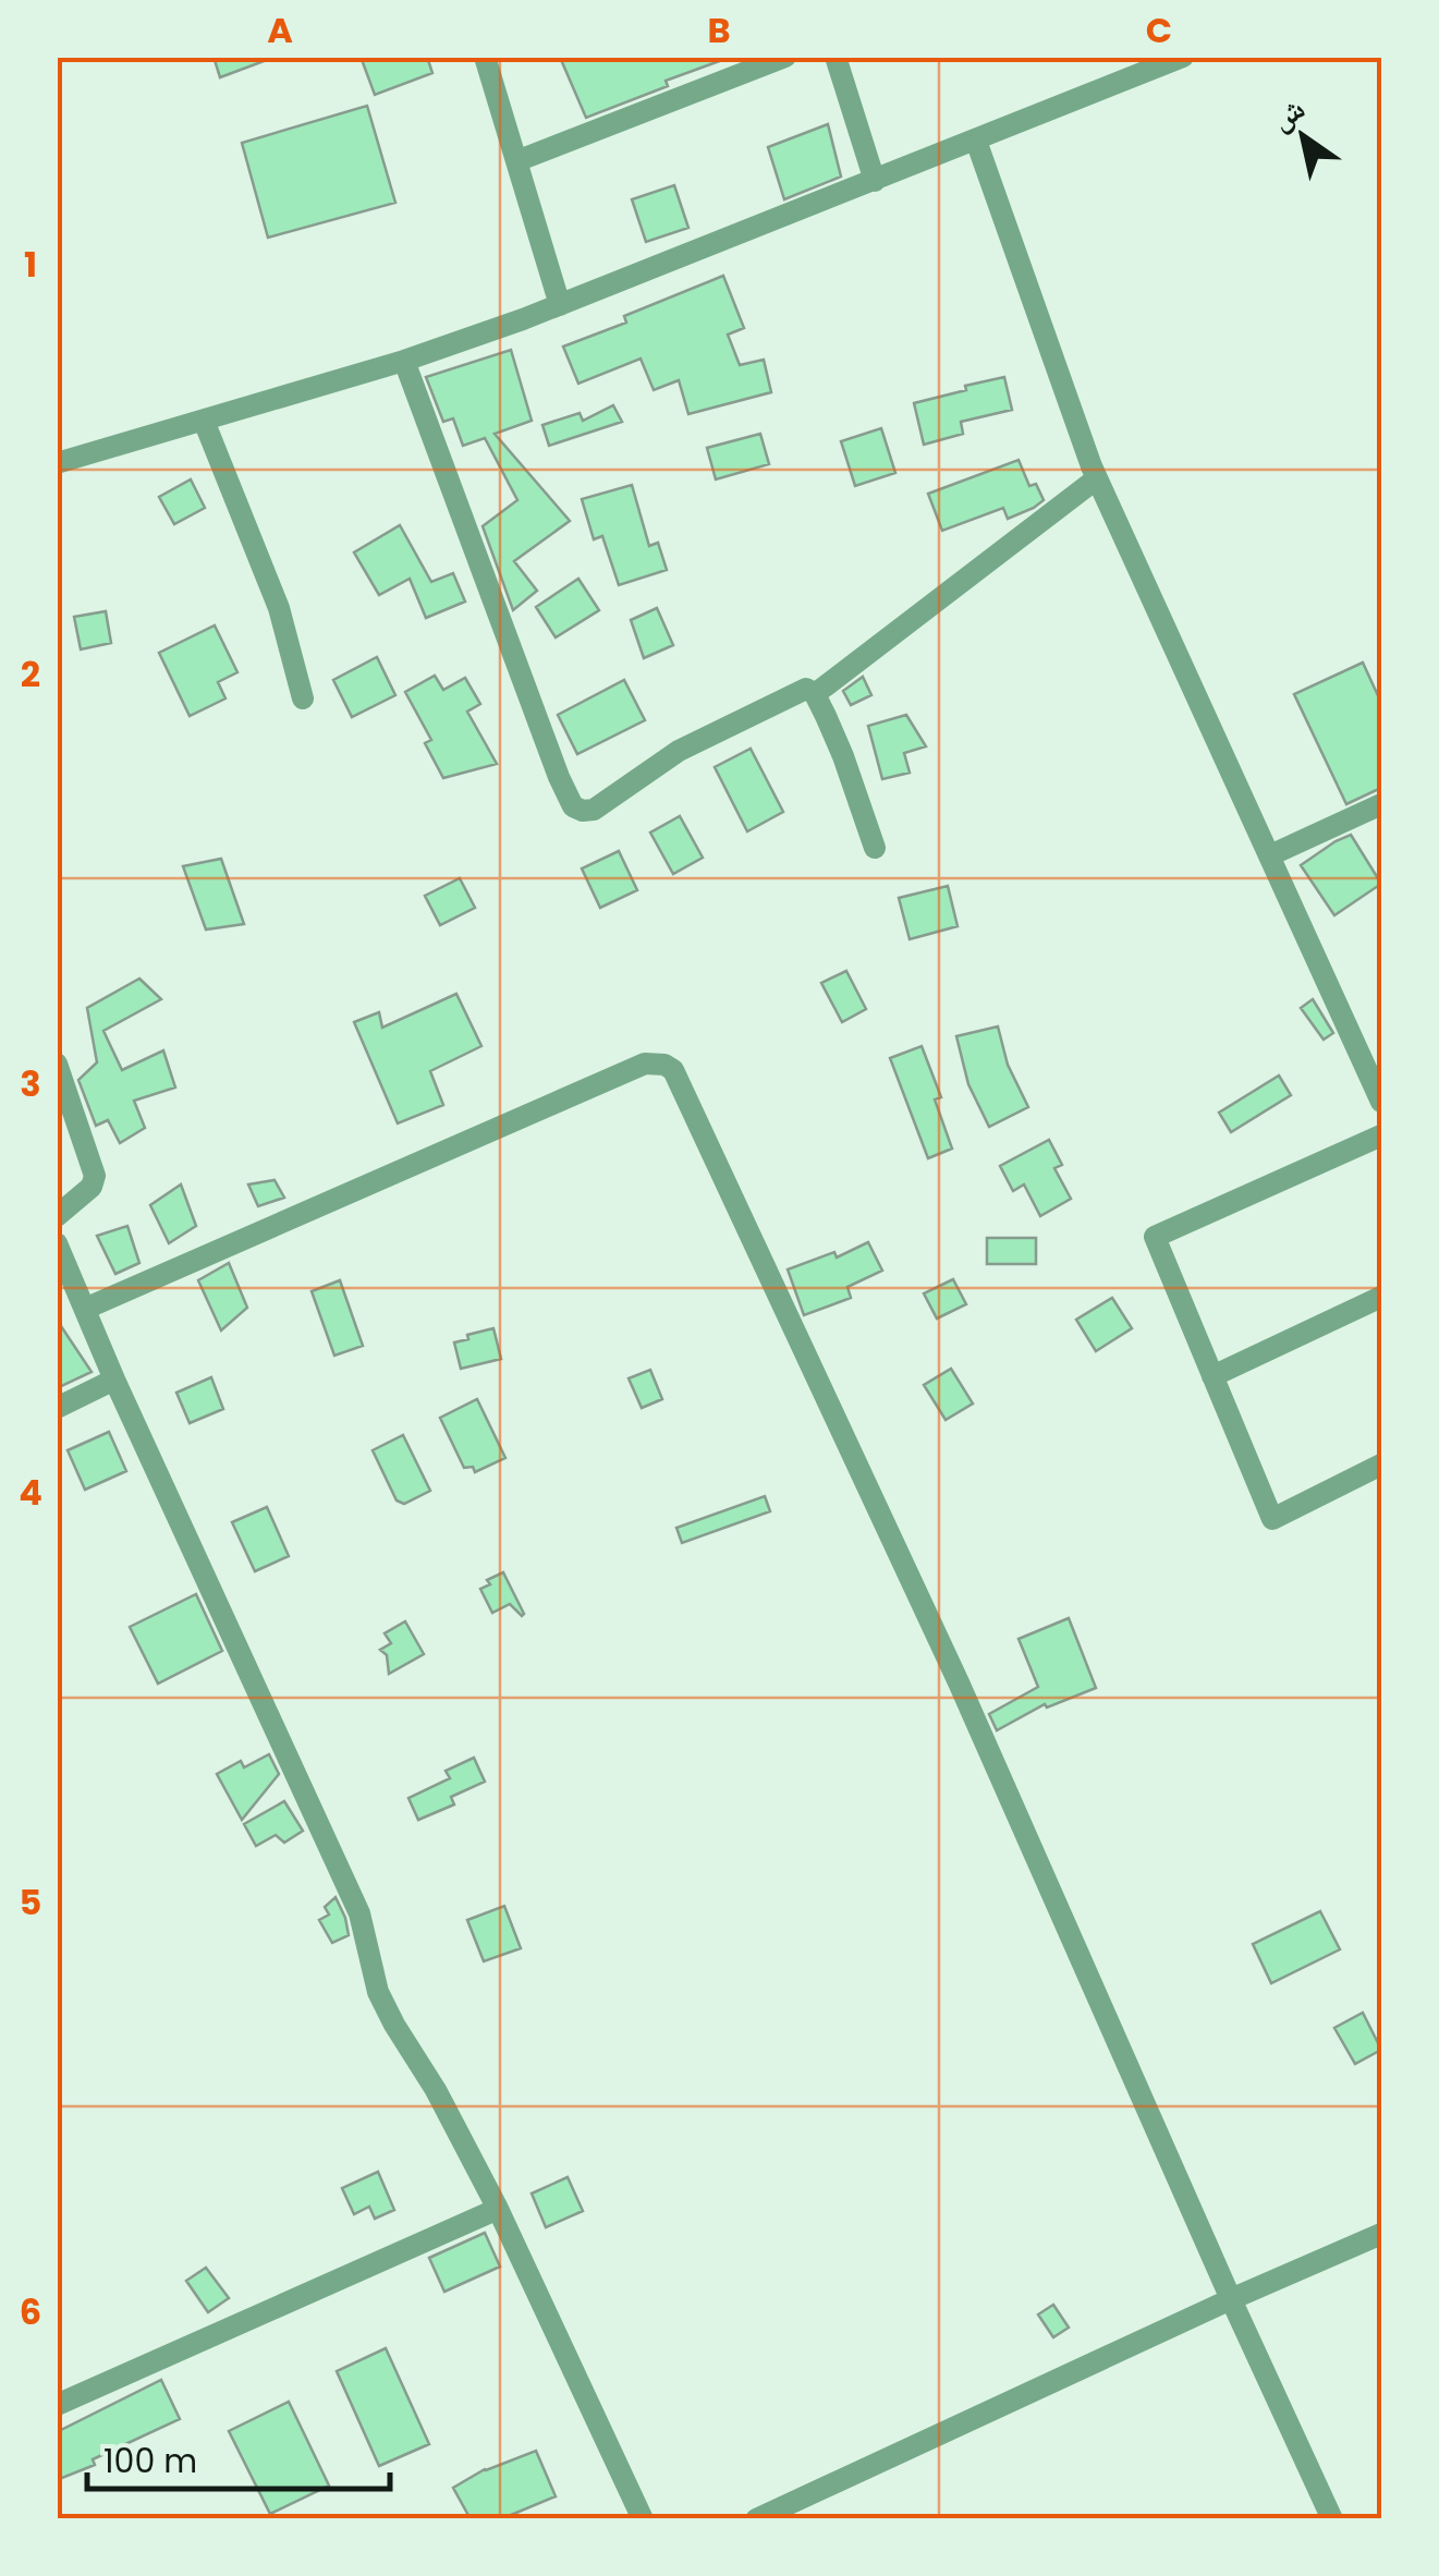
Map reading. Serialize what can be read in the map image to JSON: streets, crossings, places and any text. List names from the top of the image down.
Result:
{
  "scale_bar": "100 m",
  "north": "top left",
  "grid": {
    "columns": ["A", "B", "C"],
    "rows": [
      "1",
      "2",
      "3",
      "4",
      "5",
      "6"
    ]
  }
}
